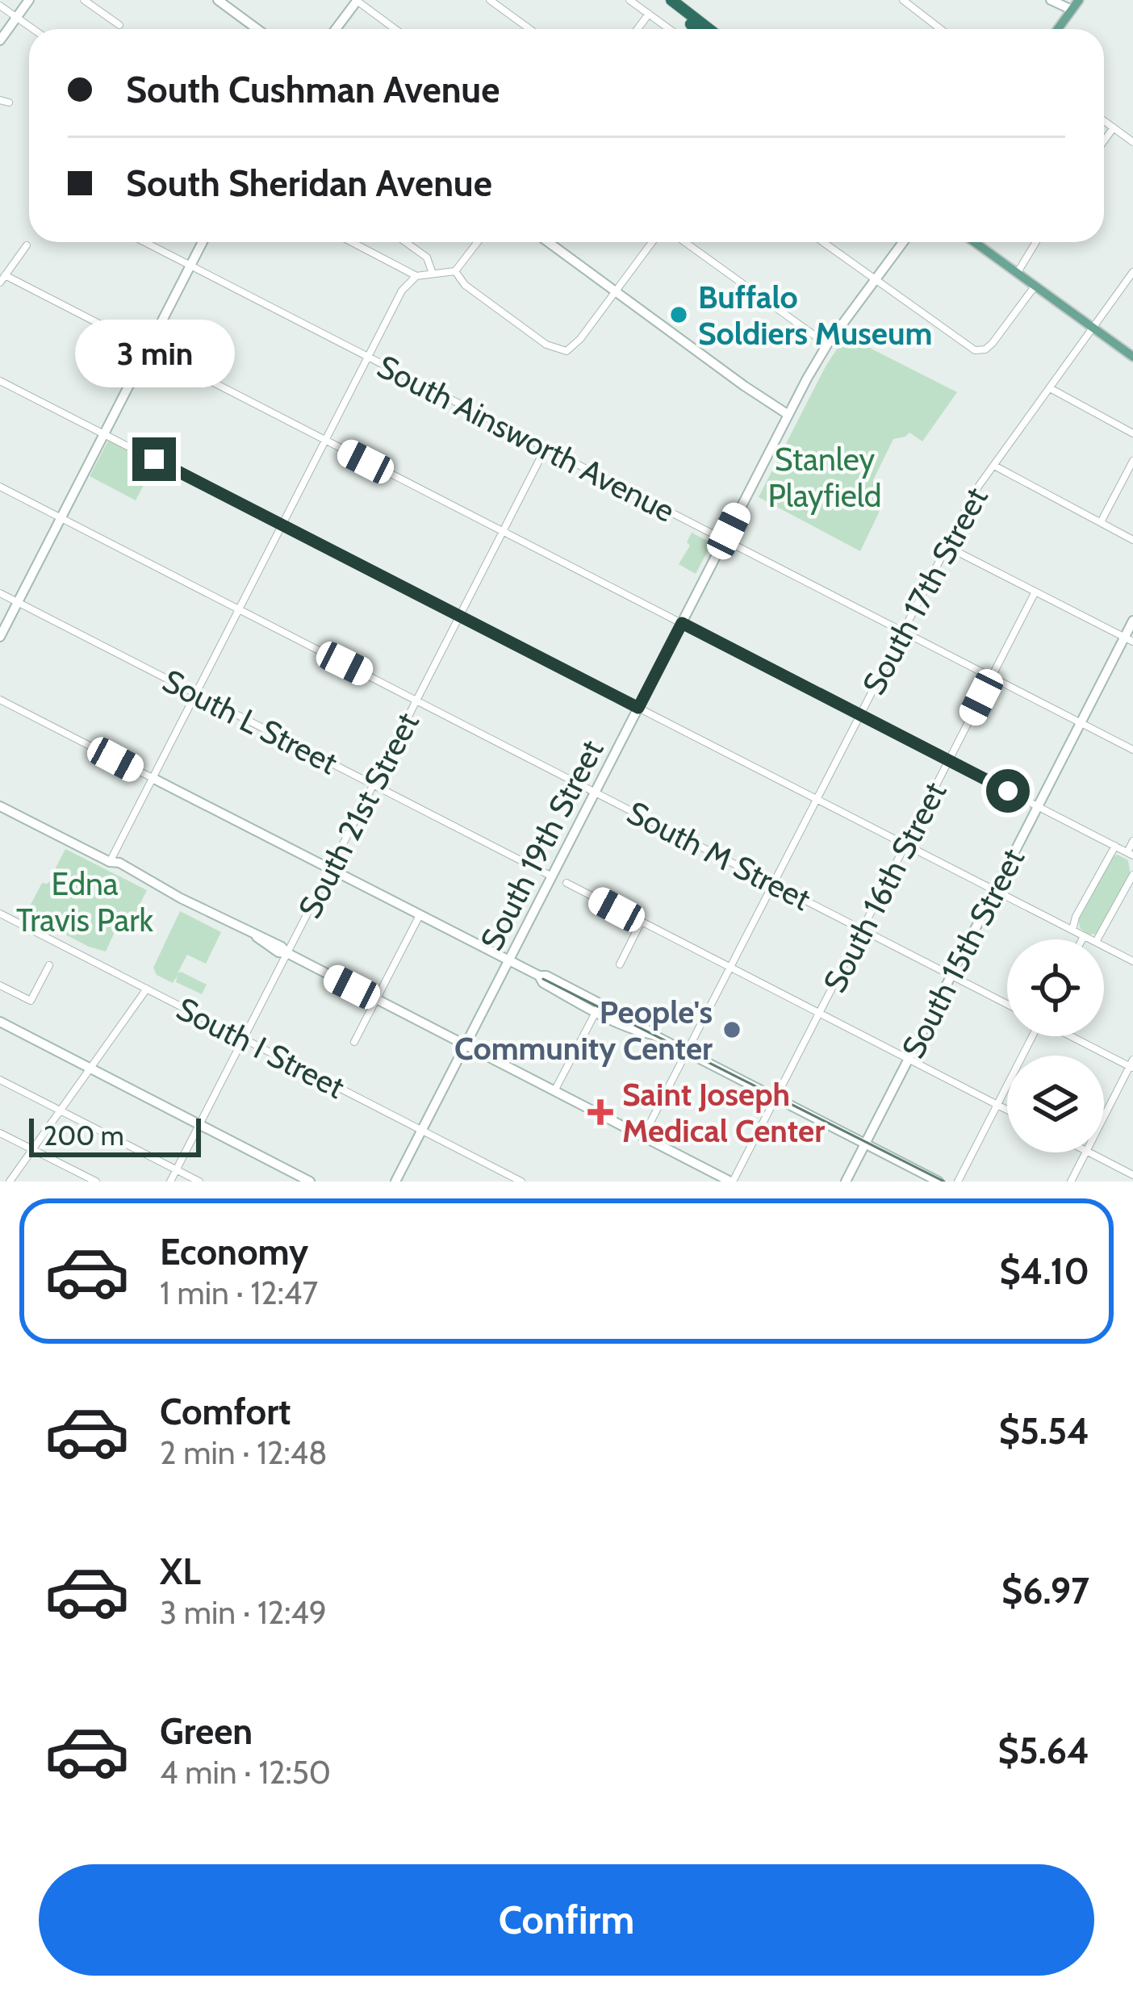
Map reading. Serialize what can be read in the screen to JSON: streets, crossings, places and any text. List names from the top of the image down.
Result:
{
  "streets": {
    "street": [
      "South Ainsworth Avenue",
      "South 17th Street",
      "South L Street",
      "South 21st Street",
      "South 19th Street",
      "South M Street",
      "South 16th Street",
      "South 15th Street",
      "South I Street"
    ]
  },
  "crossings": [
    ["South Ainsworth Avenue", "South 17th Street"],
    ["South Ainsworth Avenue", "South 21st Street"],
    ["South Ainsworth Avenue", "South 19th Street"],
    ["South Ainsworth Avenue", "South 16th Street"],
    ["South Ainsworth Avenue", "South 15th Street"],
    ["South 17th Street", "South M Street"],
    ["South L Street", "South 21st Street"],
    ["South L Street", "South 19th Street"],
    ["South 21st Street", "South M Street"],
    ["South 21st Street", "South I Street"],
    ["South 19th Street", "South M Street"],
    ["South 19th Street", "South I Street"],
    ["South M Street", "South 16th Street"],
    ["South M Street", "South 15th Street"]
  ],
  "parks": ["Stanley Playfield", "Edna Travis Park"],
  "places": {
    "other": ["Buffalo Soldiers Museum", "People's Community Center"],
    "health": ["Saint Joseph Medical Center"]
  },
  "scale_bar": "200 m",
  "page": {
    "banner": ["South Cushman Avenue", "South Sheridan Avenue"],
    "bubble": "3 min",
    "scale": "200 m",
    "list": [
      {
        "name": "Economy",
        "note": "1 min · 12:47",
        "value": "$4.10"
      },
      {
        "name": "Comfort",
        "note": "2 min · 12:48",
        "value": "$5.54"
      },
      {
        "name": "XL",
        "note": "3 min · 12:49",
        "value": "$6.97"
      },
      {
        "name": "Green",
        "note": "4 min · 12:50",
        "value": "$5.64"
      }
    ],
    "buttons": "Confirm"
  }
}
